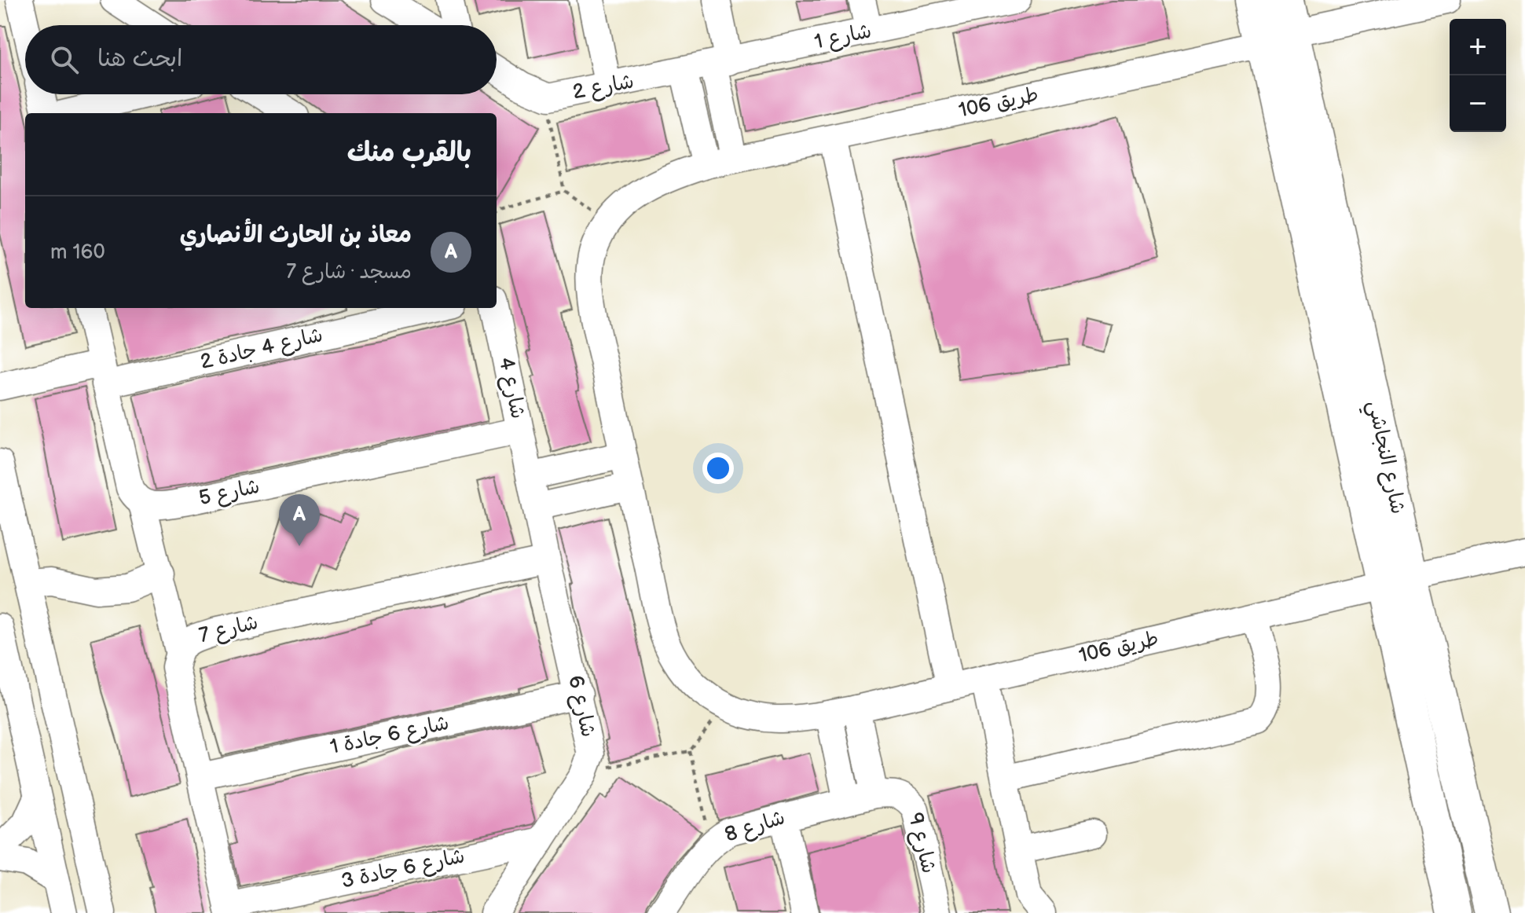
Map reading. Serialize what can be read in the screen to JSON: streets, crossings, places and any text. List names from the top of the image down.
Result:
{
  "streets": {
    "main road": ["شارع النجاشي"],
    "street": [
      "شارع 1",
      "شارع 2",
      "طريق 106",
      "شارع 4 جادة 2",
      "شارع 4",
      "شارع 5",
      "شارع 7",
      "شارع 6",
      "شارع 6 جادة 1",
      "شارع 8",
      "شارع 9",
      "شارع 6 جادة 3"
    ]
  },
  "crossings": [
    ["شارع 1", "شارع 2"],
    ["طريق 106", "شارع النجاشي"],
    ["شارع 4", "شارع 5"],
    ["شارع 4", "شارع 6"],
    ["شارع 7", "شارع 6"],
    ["شارع 7", "شارع 6 جادة 1"],
    ["شارع 7", "شارع 6 جادة 3"],
    ["شارع 6", "شارع 6 جادة 1"],
    ["شارع 6", "شارع 6 جادة 3"],
    ["شارع 8", "شارع 9"]
  ],
  "page": {
    "map_buttons": ["+", "−"],
    "search": "ابحث هنا",
    "heading": "بالقرب منك",
    "list": [
      {
        "mark": "A",
        "name": "معاذ بن الحارث الأنصاري",
        "note": "مسجد · شارع 7",
        "value": "160 m"
      }
    ],
    "pins": "A"
  }
}
